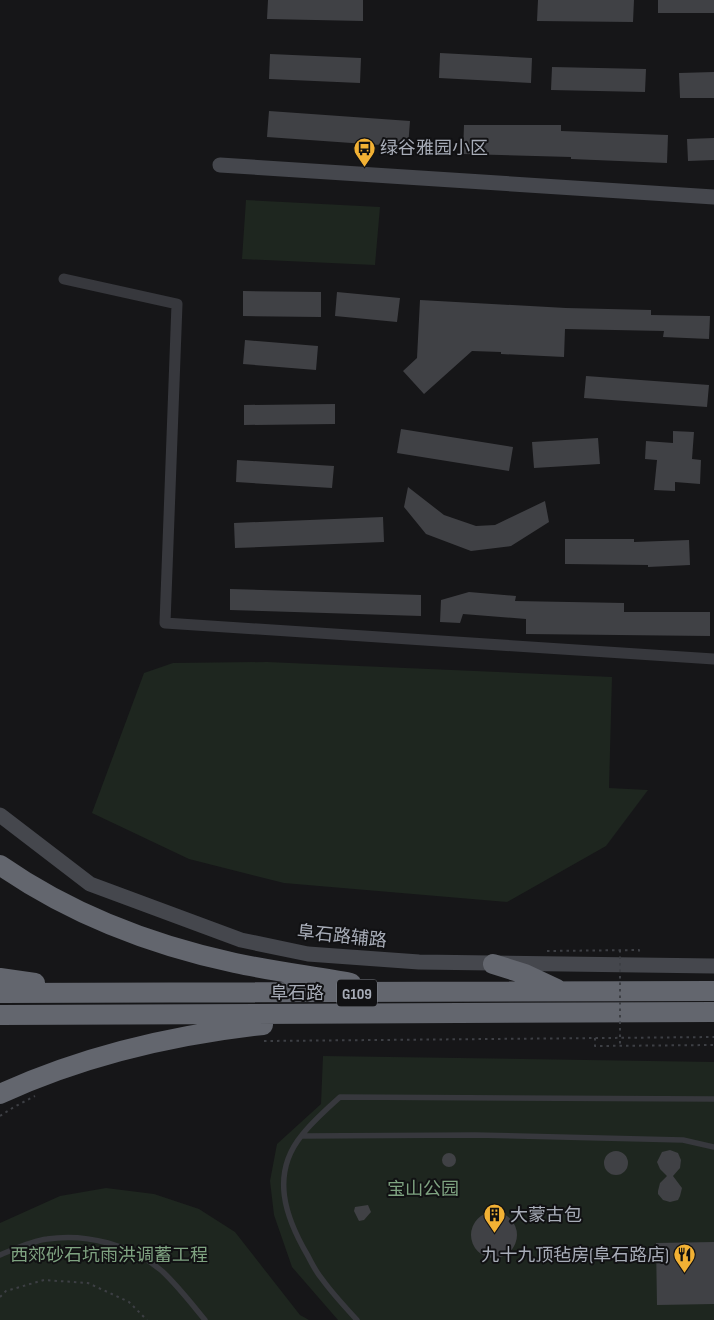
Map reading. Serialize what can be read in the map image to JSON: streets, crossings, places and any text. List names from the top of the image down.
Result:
{
  "streets": {
    "highway": ["阜石路", "G109"],
    "main road": ["阜石路辅路"]
  },
  "parks": ["宝山公园", "西郊砂石坑雨洪调蓄工程"],
  "places": {
    "bus stop": ["绿谷雅园小区"],
    "building": ["大蒙古包"],
    "restaurant": ["九十九顶毡房(阜石路店)"]
  }
}
